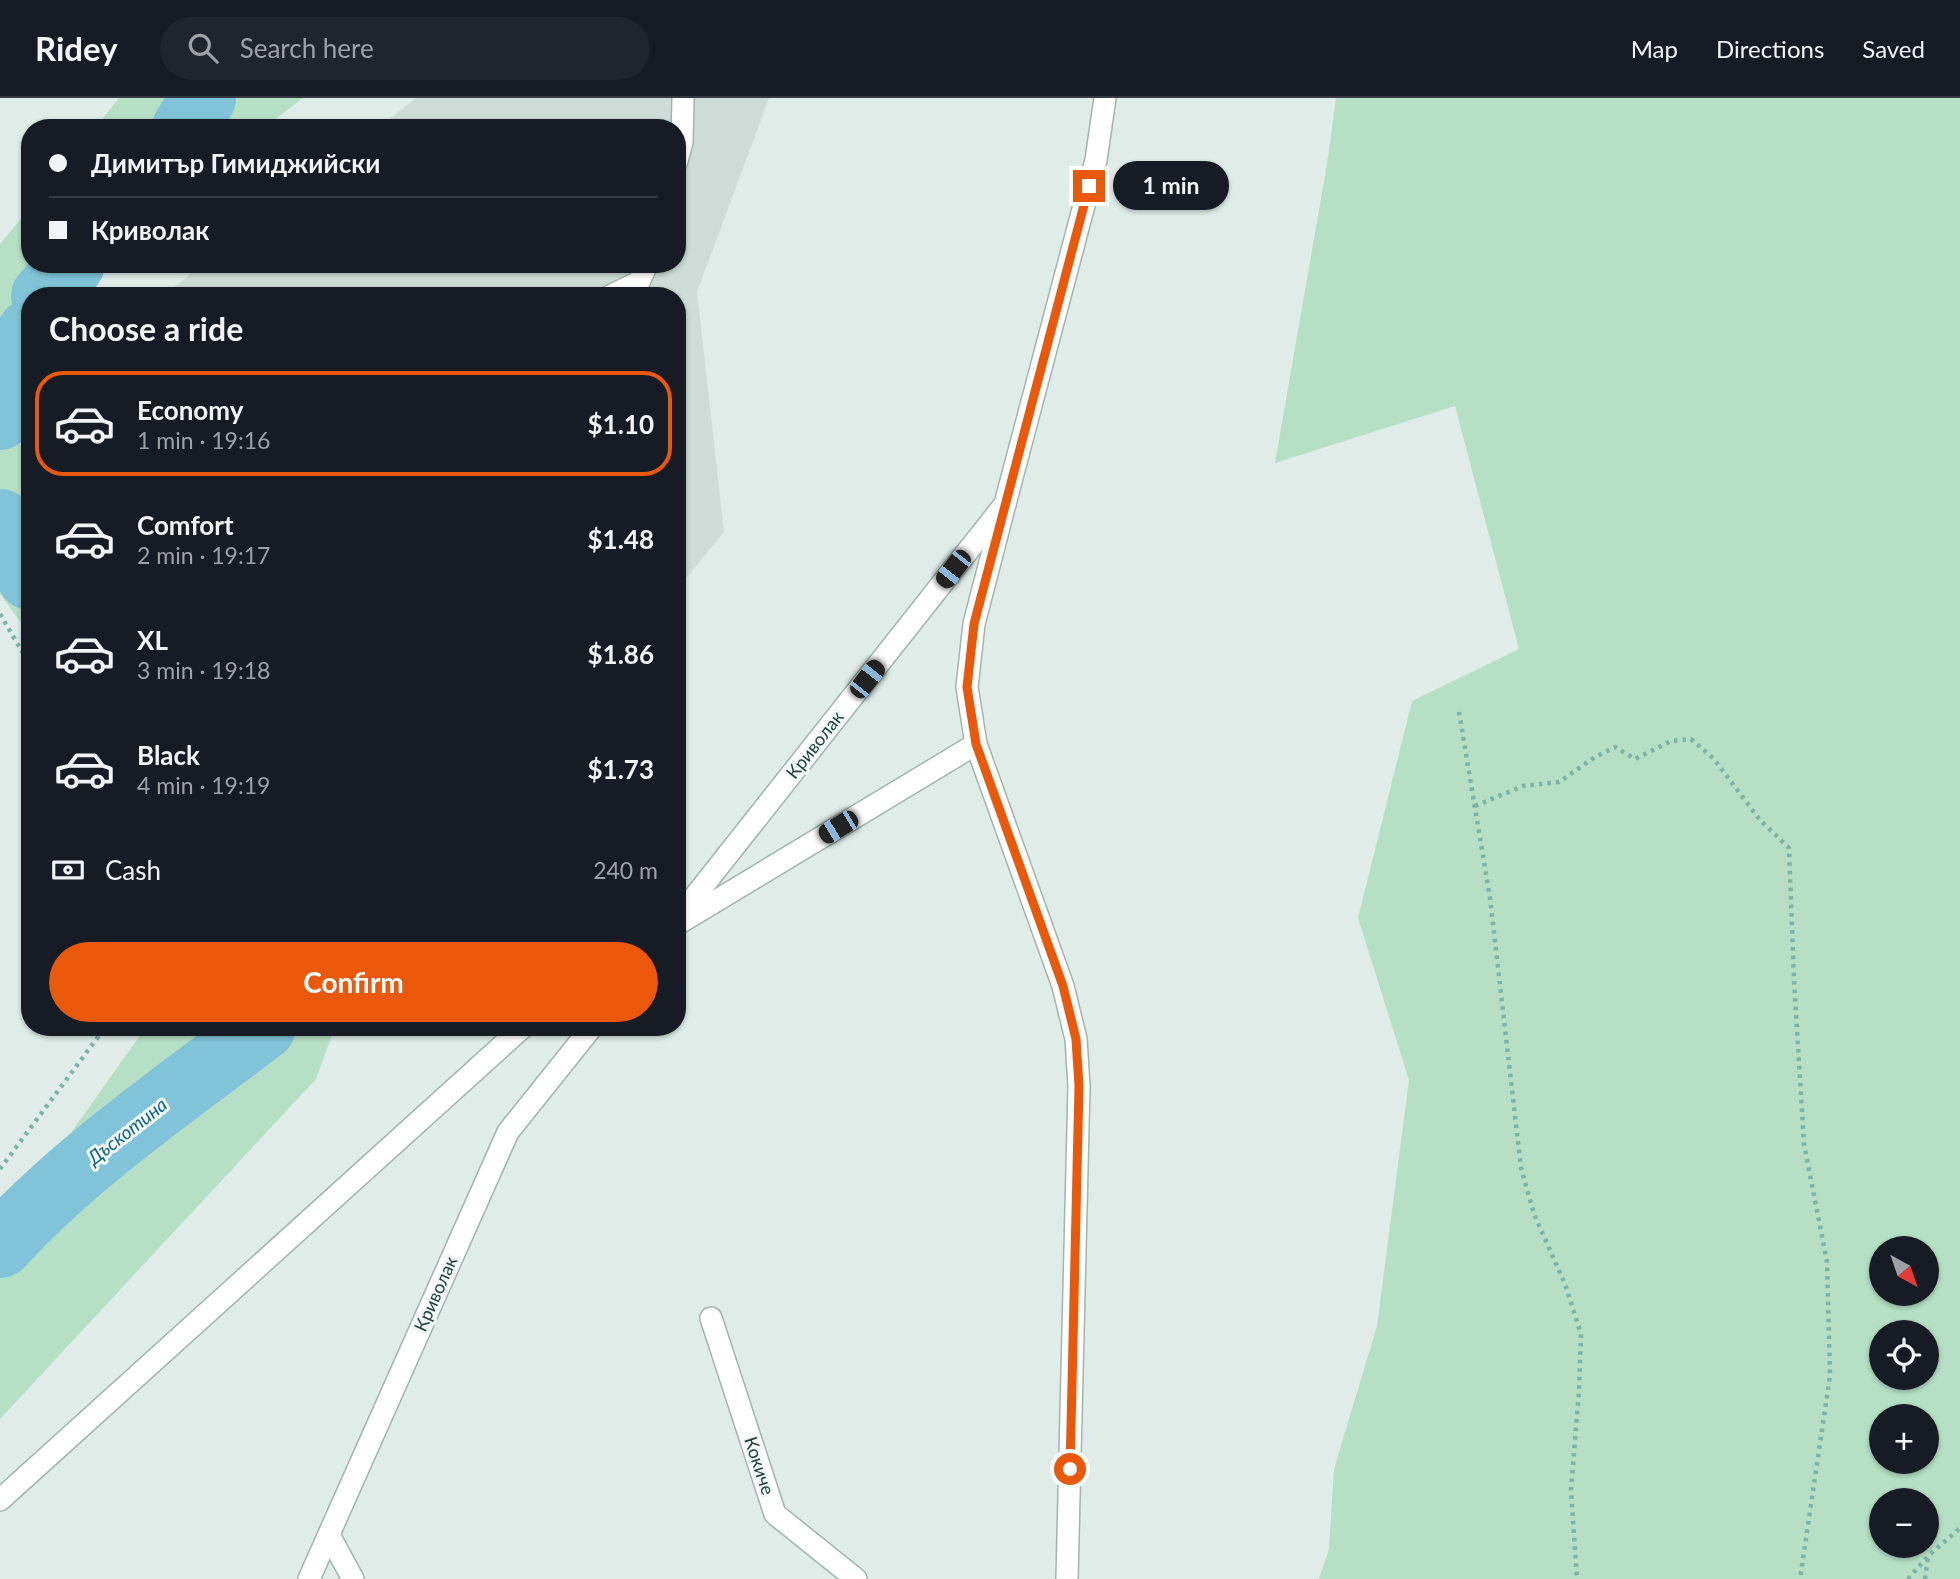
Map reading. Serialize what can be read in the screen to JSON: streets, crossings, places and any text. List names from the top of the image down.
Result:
{
  "streets": {
    "street": ["Криволак", "Кокиче"]
  },
  "water": ["Дъскотина"],
  "north": "bottom right",
  "page": {
    "header": "Ridey",
    "search": "Search here",
    "nav": ["Map", "Directions", "Saved"],
    "banner": ["Димитър Гимиджийски", "Криволак"],
    "bubble": "1 min",
    "heading": "Choose a ride",
    "list": [
      {
        "name": "Economy",
        "note": "1 min · 19:16",
        "value": "$1.10"
      },
      {
        "name": "Comfort",
        "note": "2 min · 19:17",
        "value": "$1.48"
      },
      {
        "name": "XL",
        "note": "3 min · 19:18",
        "value": "$1.86"
      },
      {
        "name": "Black",
        "note": "4 min · 19:19",
        "value": "$1.73"
      }
    ],
    "pay": ["Cash", "240 m"],
    "buttons": "Confirm",
    "map_buttons": ["+", "−"]
  }
}
